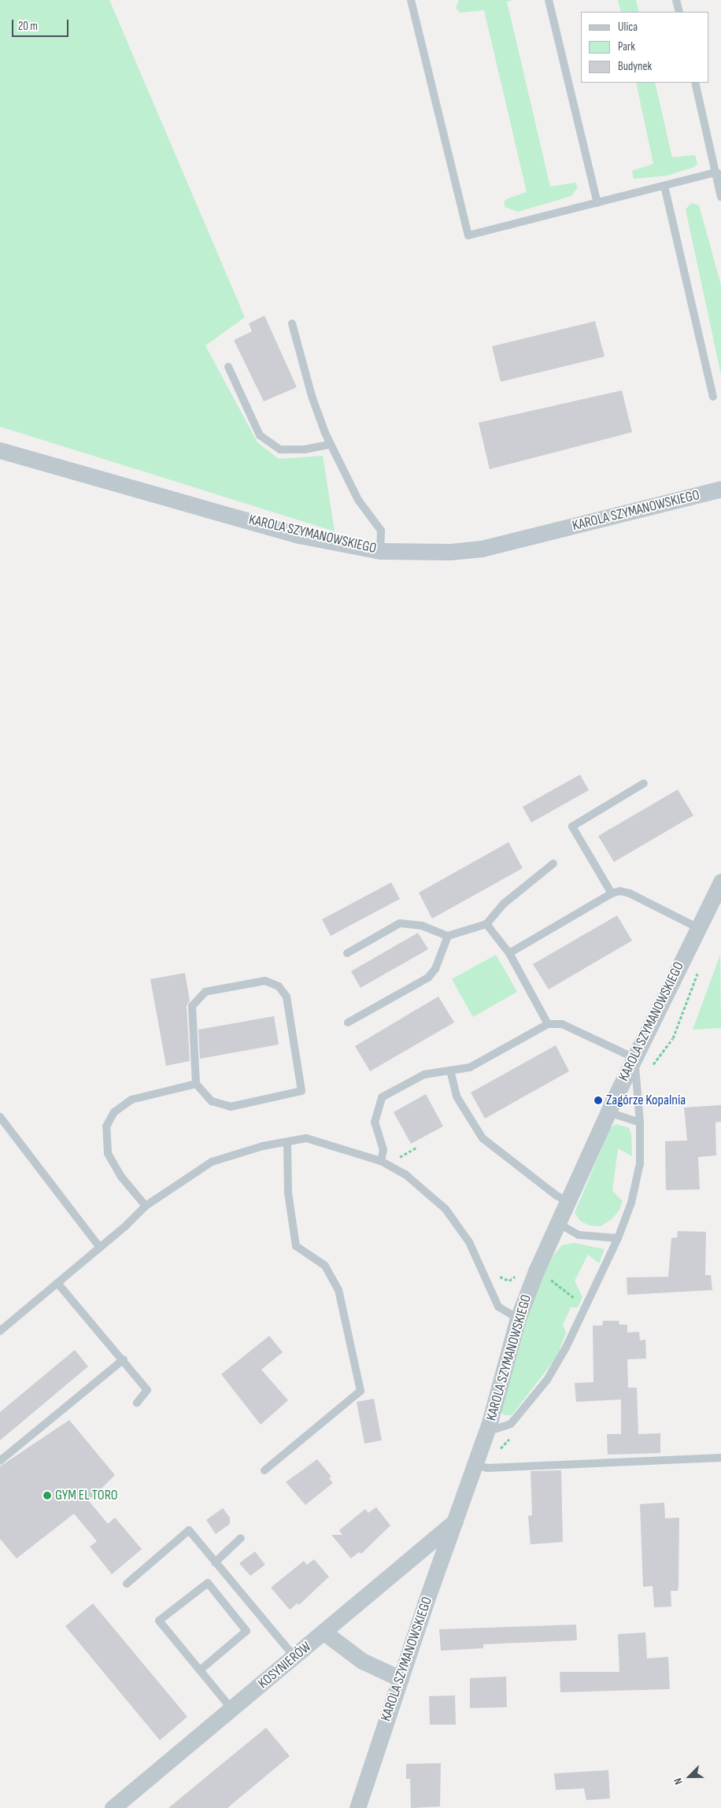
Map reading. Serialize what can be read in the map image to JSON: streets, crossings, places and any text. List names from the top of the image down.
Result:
{
  "streets": {
    "street": ["KAROLA SZYMANOWSKIEGO", "KOSYNIERÓW"]
  },
  "crossings": [
    ["KAROLA SZYMANOWSKIEGO", "KOSYNIERÓW"]
  ],
  "places": ["Zagórze Kopalnia", "GYM EL TORO"],
  "legend": ["Ulica", "Park", "Budynek"],
  "scale_bar": "20 m",
  "north": "bottom left"
}
